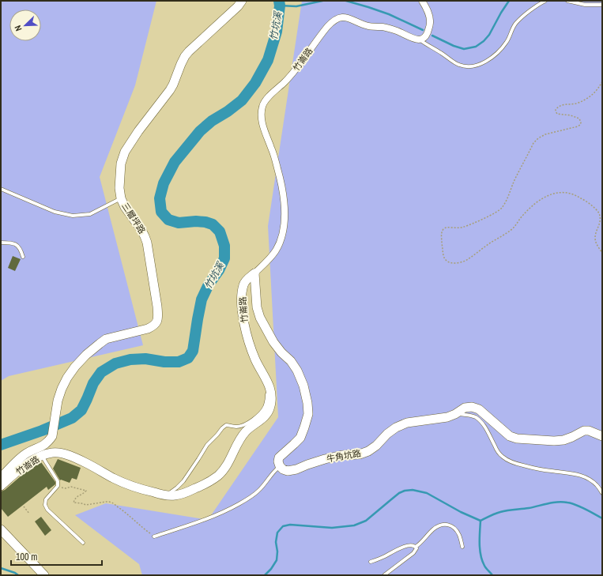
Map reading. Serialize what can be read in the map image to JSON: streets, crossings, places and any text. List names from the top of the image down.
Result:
{
  "streets": {
    "street": ["竹崙路", "三層坪路", "牛角坑路"]
  },
  "water": ["竹坑溪"],
  "scale_bar": "100 m",
  "north": "bottom left"
}
